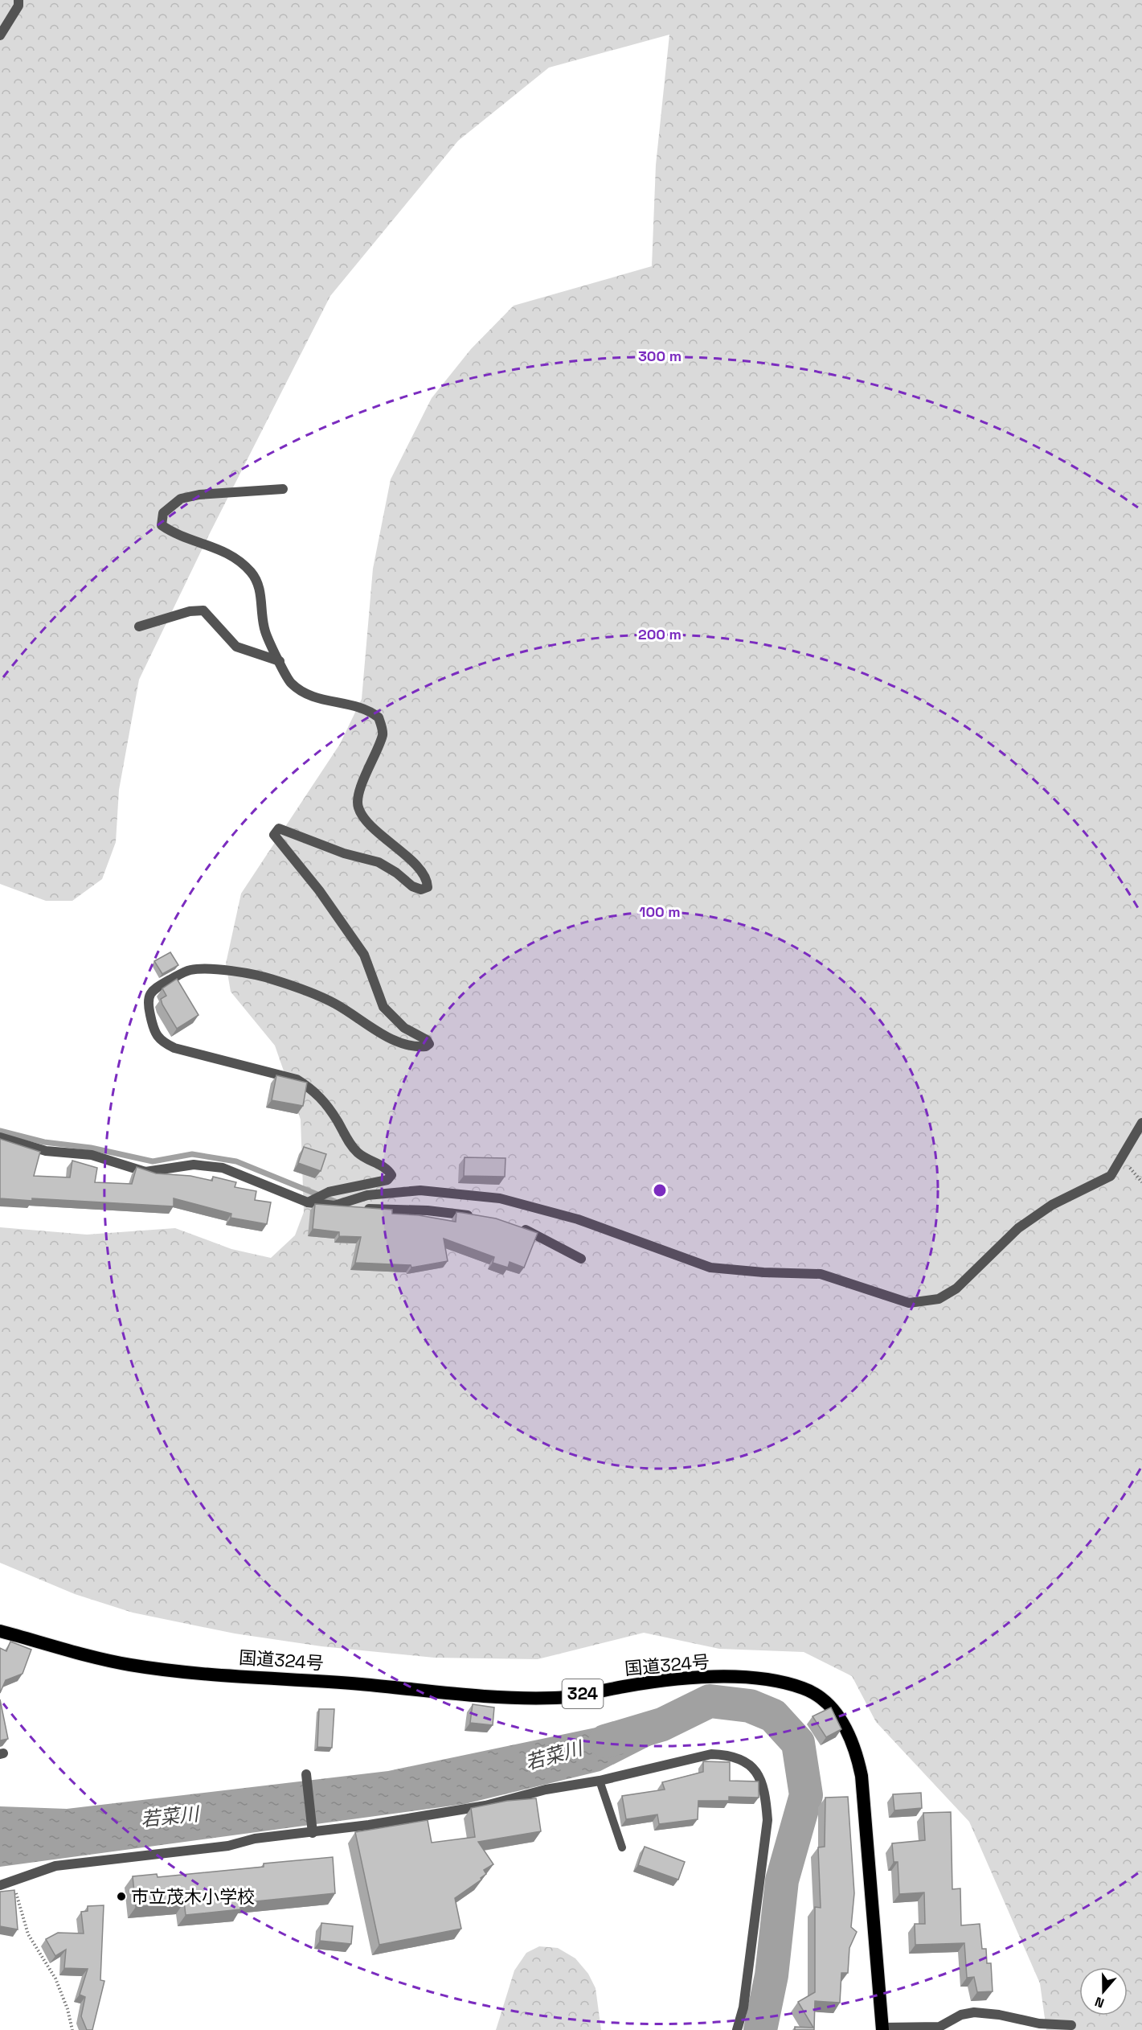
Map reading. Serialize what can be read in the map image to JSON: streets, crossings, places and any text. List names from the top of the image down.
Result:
{
  "streets": {
    "highway": ["国道324号", "324"]
  },
  "water": ["若菜川"],
  "places": ["市立茂木小学校"],
  "north": "bottom",
  "rings": ["300 m", "200 m", "100 m"]
}
